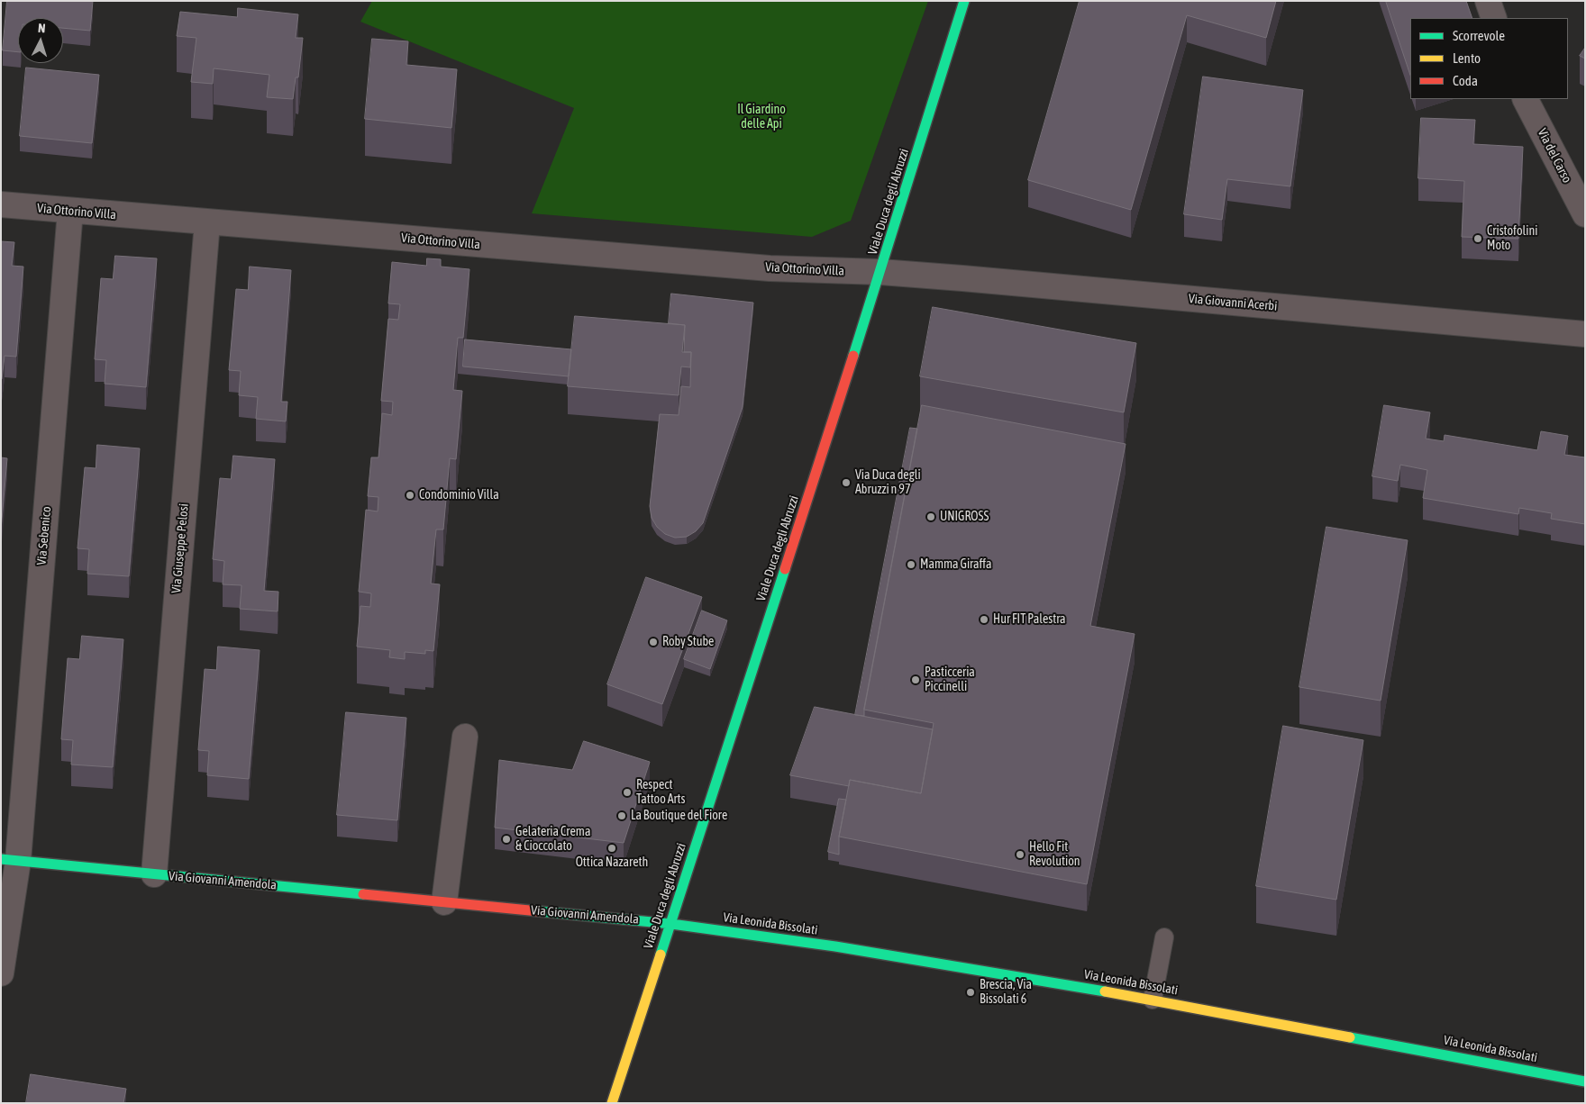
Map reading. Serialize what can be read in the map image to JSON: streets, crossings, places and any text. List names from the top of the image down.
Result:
{
  "streets": {
    "street": [
      "Via del Carso",
      "Viale Duca degli Abruzzi",
      "Via Ottorino Villa",
      "Via Giovanni Acerbi",
      "Via Sebenico",
      "Via Giuseppe Pelosi",
      "Via Giovanni Amendola",
      "Via Leonida Bissolati"
    ]
  },
  "crossings": [
    ["Viale Duca degli Abruzzi", "Via Ottorino Villa"],
    ["Viale Duca degli Abruzzi", "Via Giovanni Acerbi"],
    ["Viale Duca degli Abruzzi", "Via Giovanni Amendola"],
    ["Viale Duca degli Abruzzi", "Via Leonida Bissolati"],
    ["Via Ottorino Villa", "Via Giovanni Acerbi"],
    ["Via Ottorino Villa", "Via Sebenico"],
    ["Via Ottorino Villa", "Via Giuseppe Pelosi"],
    ["Via Sebenico", "Via Giovanni Amendola"],
    ["Via Giuseppe Pelosi", "Via Giovanni Amendola"],
    ["Via Giovanni Amendola", "Via Leonida Bissolati"]
  ],
  "parks": ["Il Giardino delle Api"],
  "places": [
    "Cristofolini Moto",
    "Via Duca degli Abruzzi n 97",
    "Condominio Villa",
    "UNIGROSS",
    "Mamma Giraffa",
    "Hur FIT Palestra",
    "Roby Stube",
    "Pasticceria Piccinelli",
    "Respect Tattoo Arts",
    "La Boutique del Fiore",
    "Gelateria Crema & Cioccolato",
    "Ottica Nazareth",
    "Hello Fit Revolution",
    "Brescia, Via Bissolati 6"
  ],
  "legend": ["Scorrevole", "Lento", "Coda"],
  "north": "top"
}
